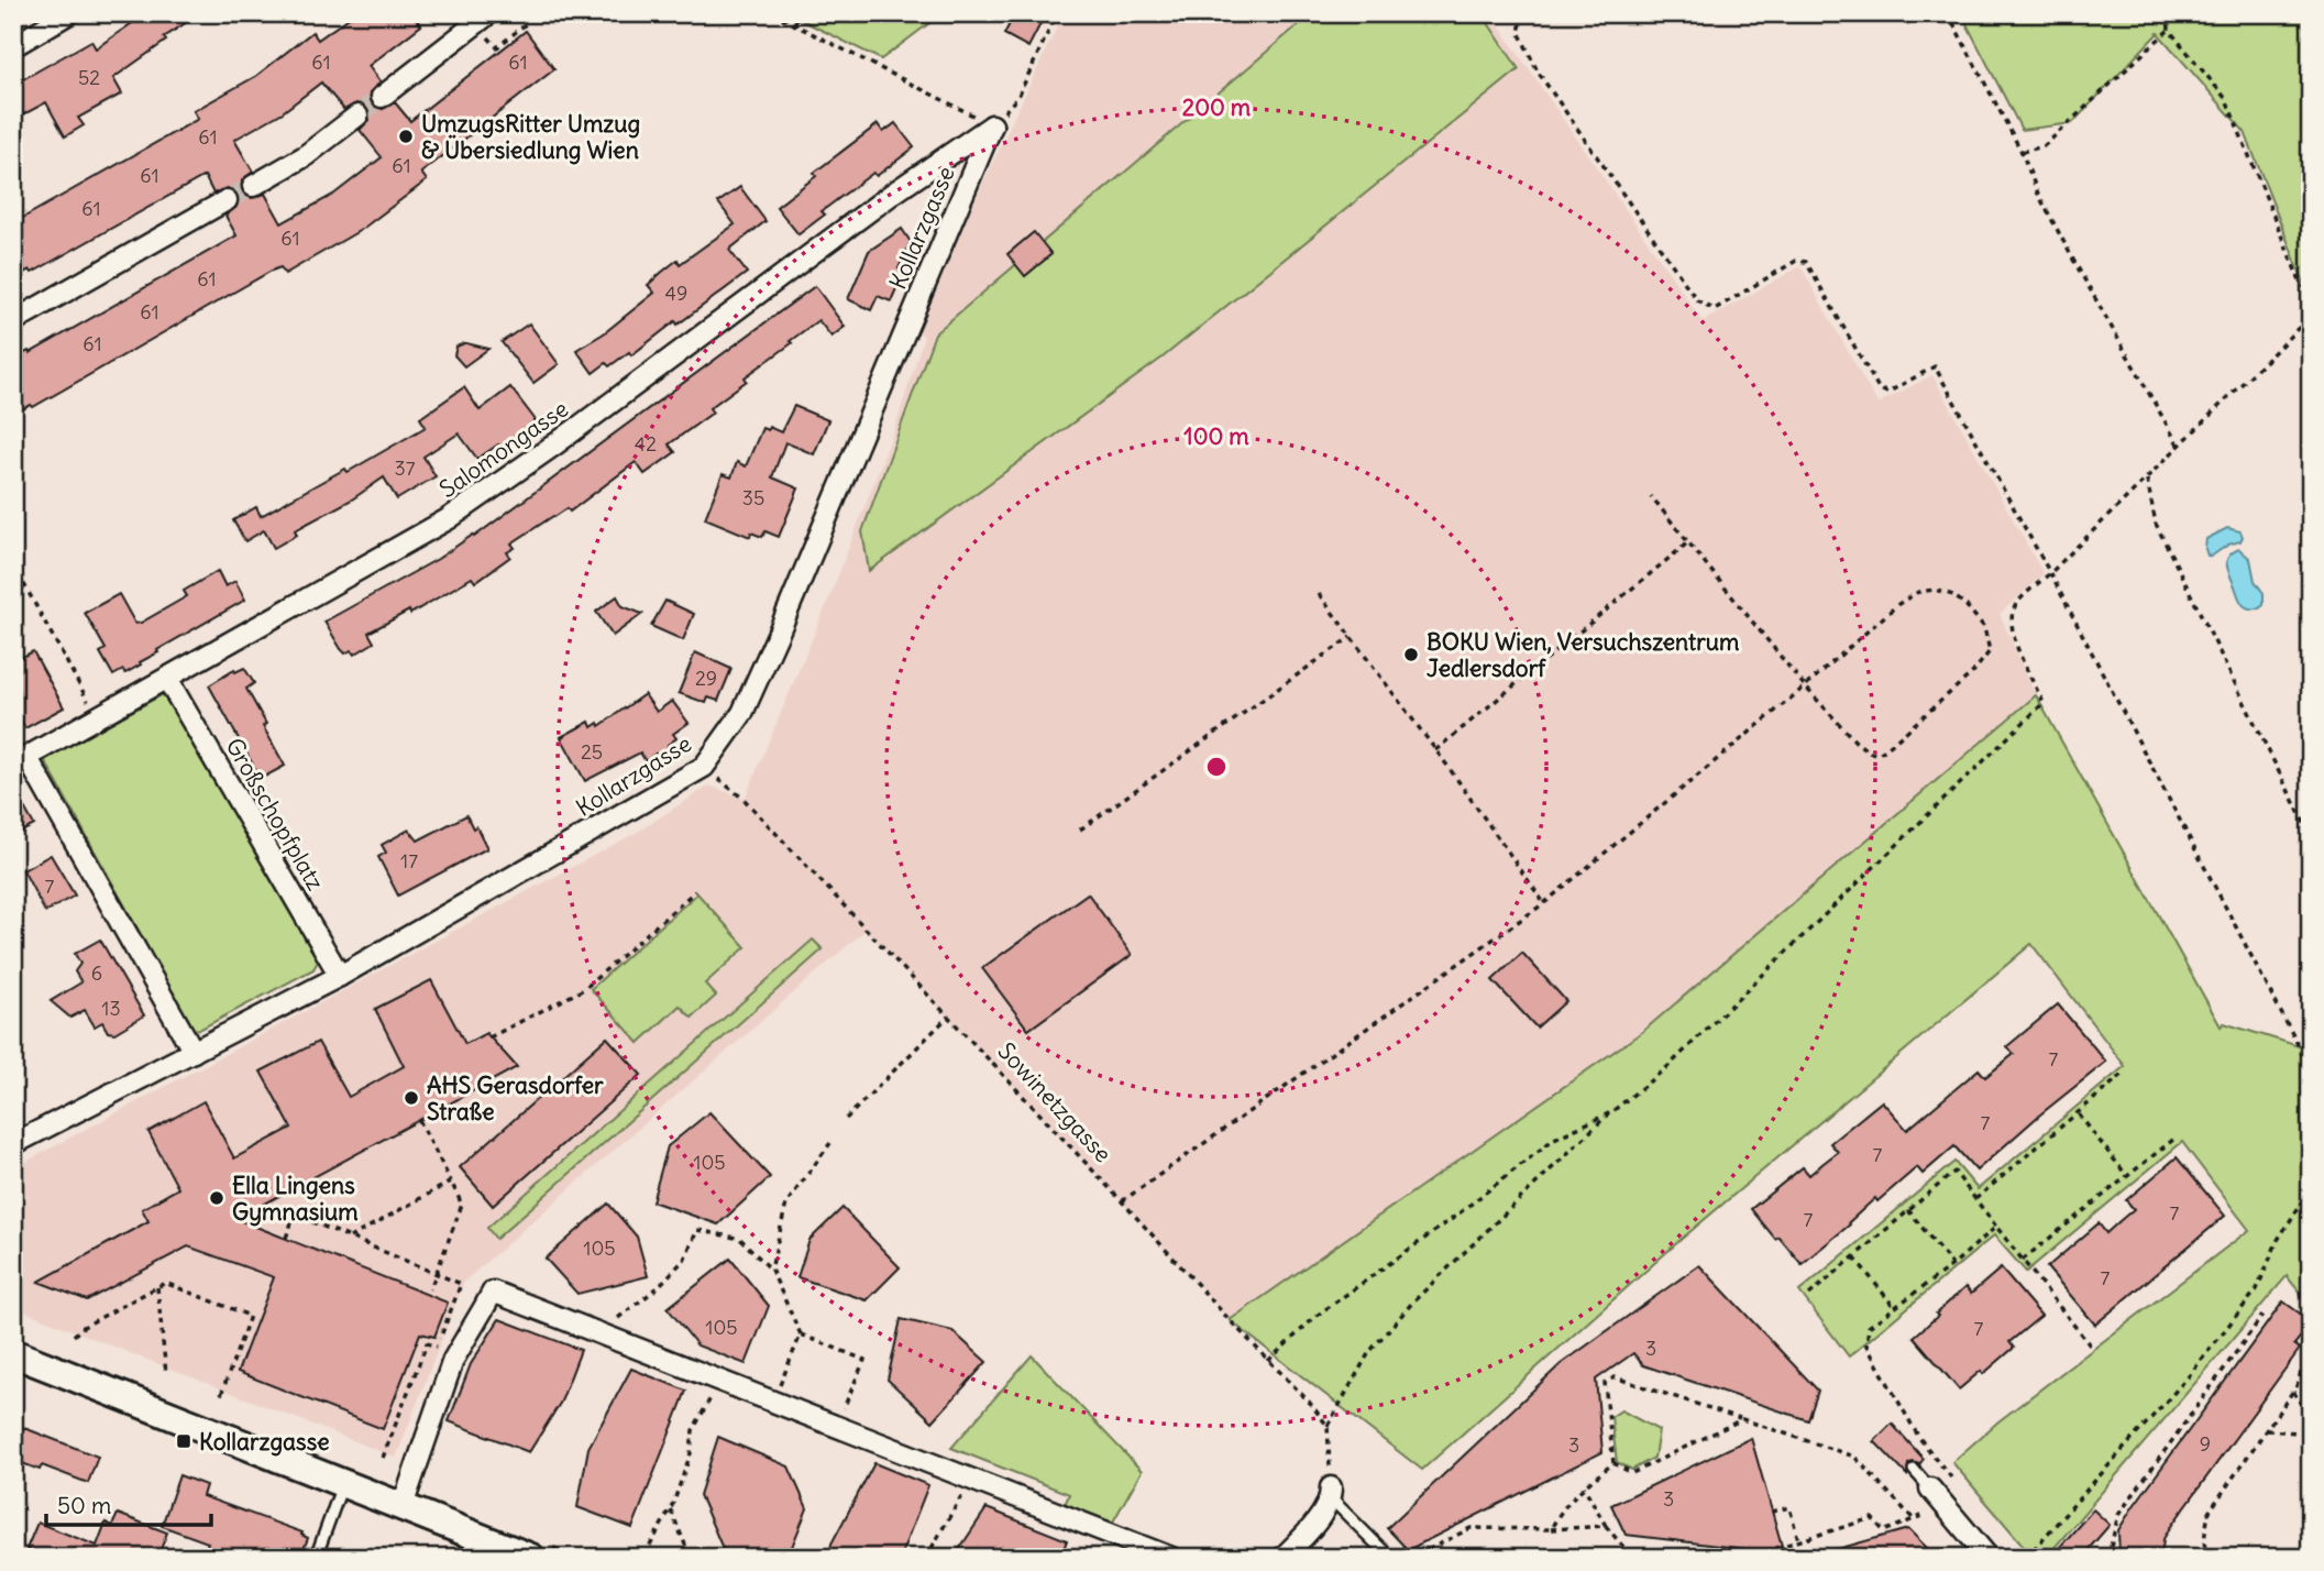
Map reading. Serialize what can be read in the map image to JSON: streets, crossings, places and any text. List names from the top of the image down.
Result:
{
  "streets": {
    "street": ["Kollarzgasse", "Salomongasse", "Großschopfplatz"],
    "path": ["Sowinetzgasse"]
  },
  "crossings": [
    ["Kollarzgasse", "Salomongasse"],
    ["Kollarzgasse", "Großschopfplatz"],
    ["Kollarzgasse", "Sowinetzgasse"],
    ["Salomongasse", "Großschopfplatz"]
  ],
  "places": {
    "other": [
      "UmzugsRitter Umzug & Übersiedlung Wien",
      "BOKU Wien, Versuchszentrum Jedlersdorf",
      "AHS Gerasdorfer Straße",
      "Ella Lingens Gymnasium"
    ],
    "transit": ["Kollarzgasse"]
  },
  "house_numbers": [
    "61",
    "61",
    "52",
    "61",
    "61",
    "61",
    "61",
    "61",
    "61",
    "49",
    "61",
    "61",
    "42",
    "37",
    "35",
    "29",
    "25",
    "17",
    "7",
    "6",
    "13",
    "7",
    "7",
    "7",
    "105",
    "7",
    "7",
    "105",
    "7",
    "105",
    "7",
    "3",
    "9",
    "3",
    "3"
  ],
  "scale_bar": "50 m",
  "rings": ["200 m", "100 m"]
}
